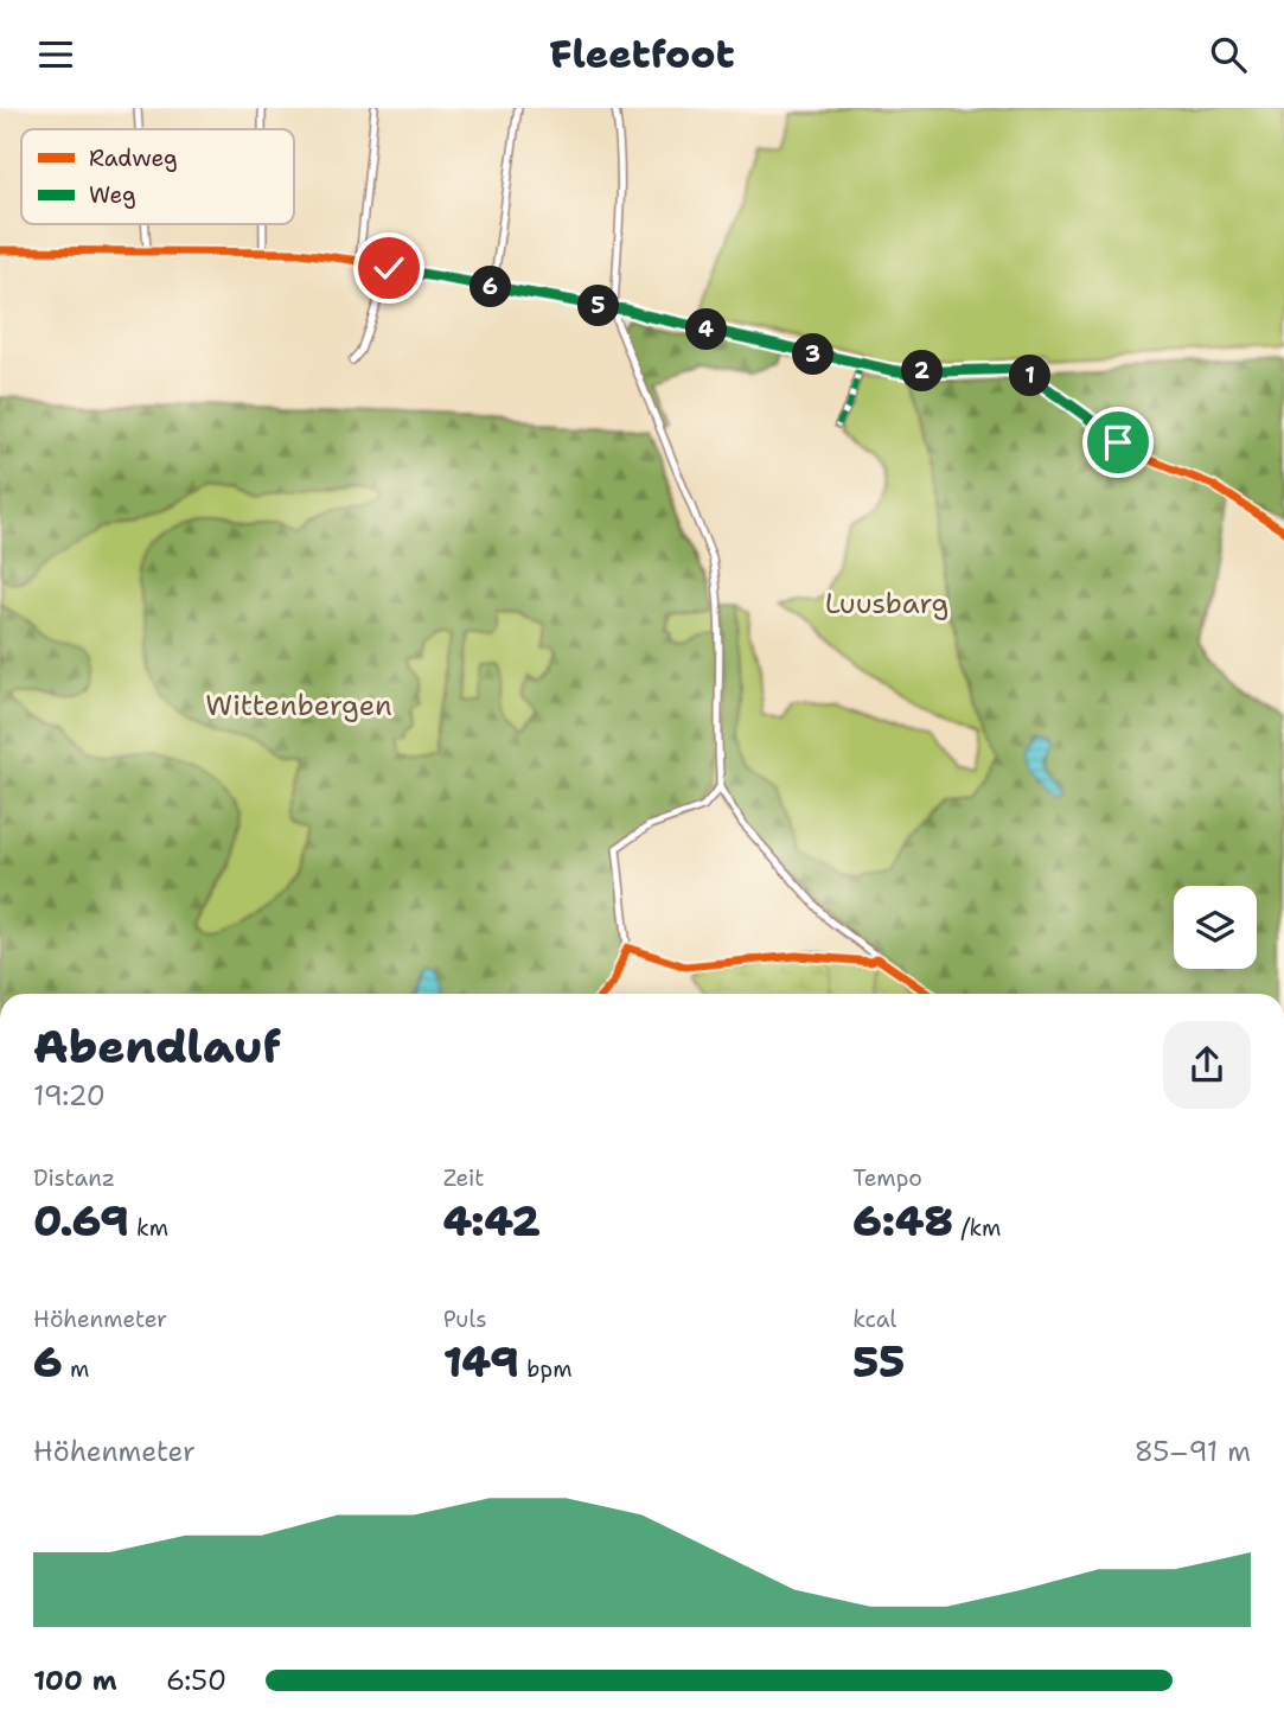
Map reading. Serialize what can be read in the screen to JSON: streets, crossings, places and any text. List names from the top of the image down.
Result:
{
  "parks": ["Luusbarg", "Wittenbergen"],
  "legend": ["Radweg", "Weg"],
  "page": {
    "header": "Fleetfoot",
    "pins": [
      "6",
      "5",
      "4",
      "3",
      "2",
      "1"
    ],
    "heading": ["Abendlauf", "19:20"],
    "stats": [
      ["Distanz", "0.69 km"],
      ["Zeit", "4:42"],
      ["Tempo", "6:48 /km"],
      ["Höhenmeter", "6 m"],
      ["Puls", "149 bpm"],
      ["kcal", "55"]
    ],
    "chart": ["Höhenmeter", "85–91 m"],
    "list": [
      {
        "name": "100 m",
        "note": "6:50"
      }
    ]
  }
}
